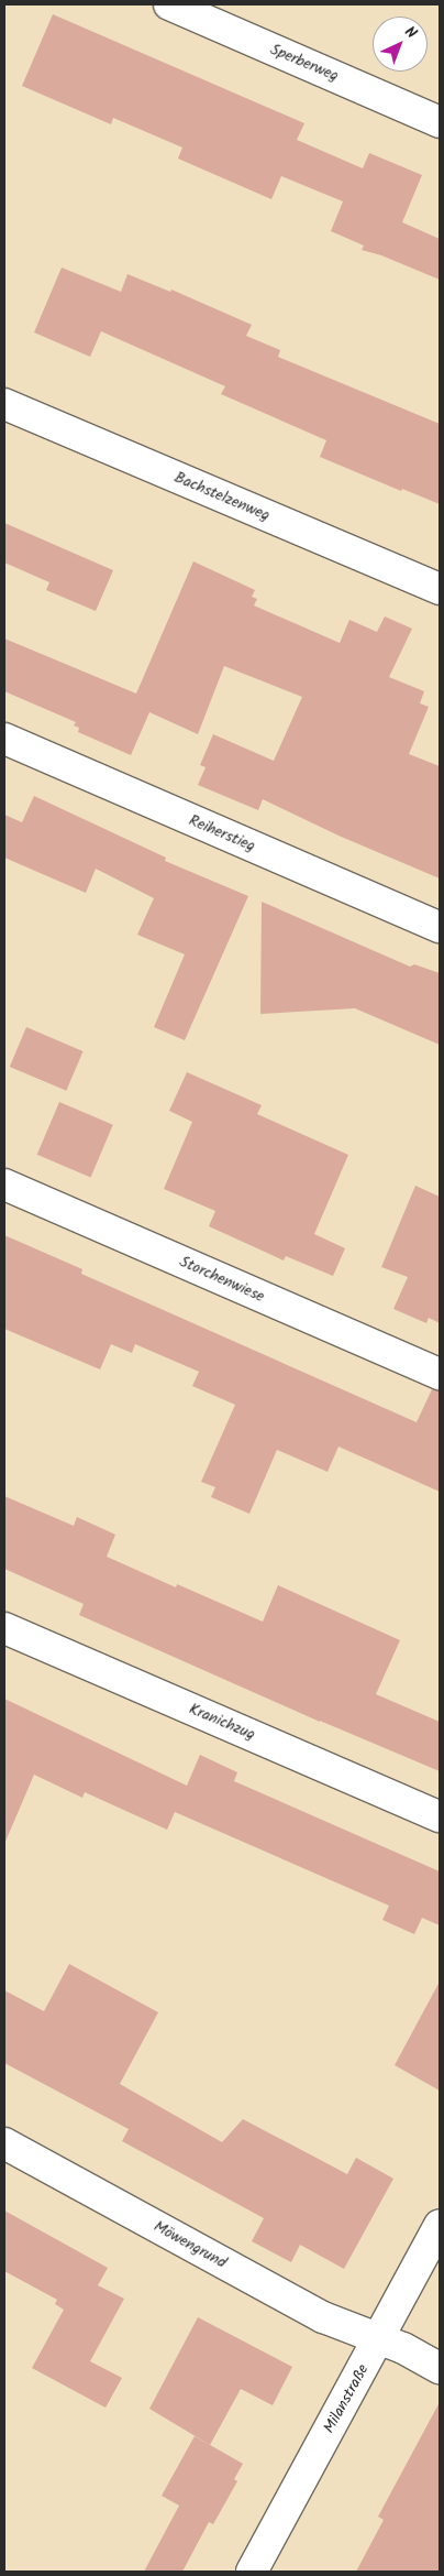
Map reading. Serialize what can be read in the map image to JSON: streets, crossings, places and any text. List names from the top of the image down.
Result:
{
  "streets": {
    "street": [
      "Sperberweg",
      "Bachstelzenweg",
      "Reiherstieg",
      "Storchenwiese",
      "Kranichzug",
      "Möwengrund",
      "Milanstraße"
    ]
  },
  "crossings": [
    ["Möwengrund", "Milanstraße"]
  ],
  "north": "top right"
}
